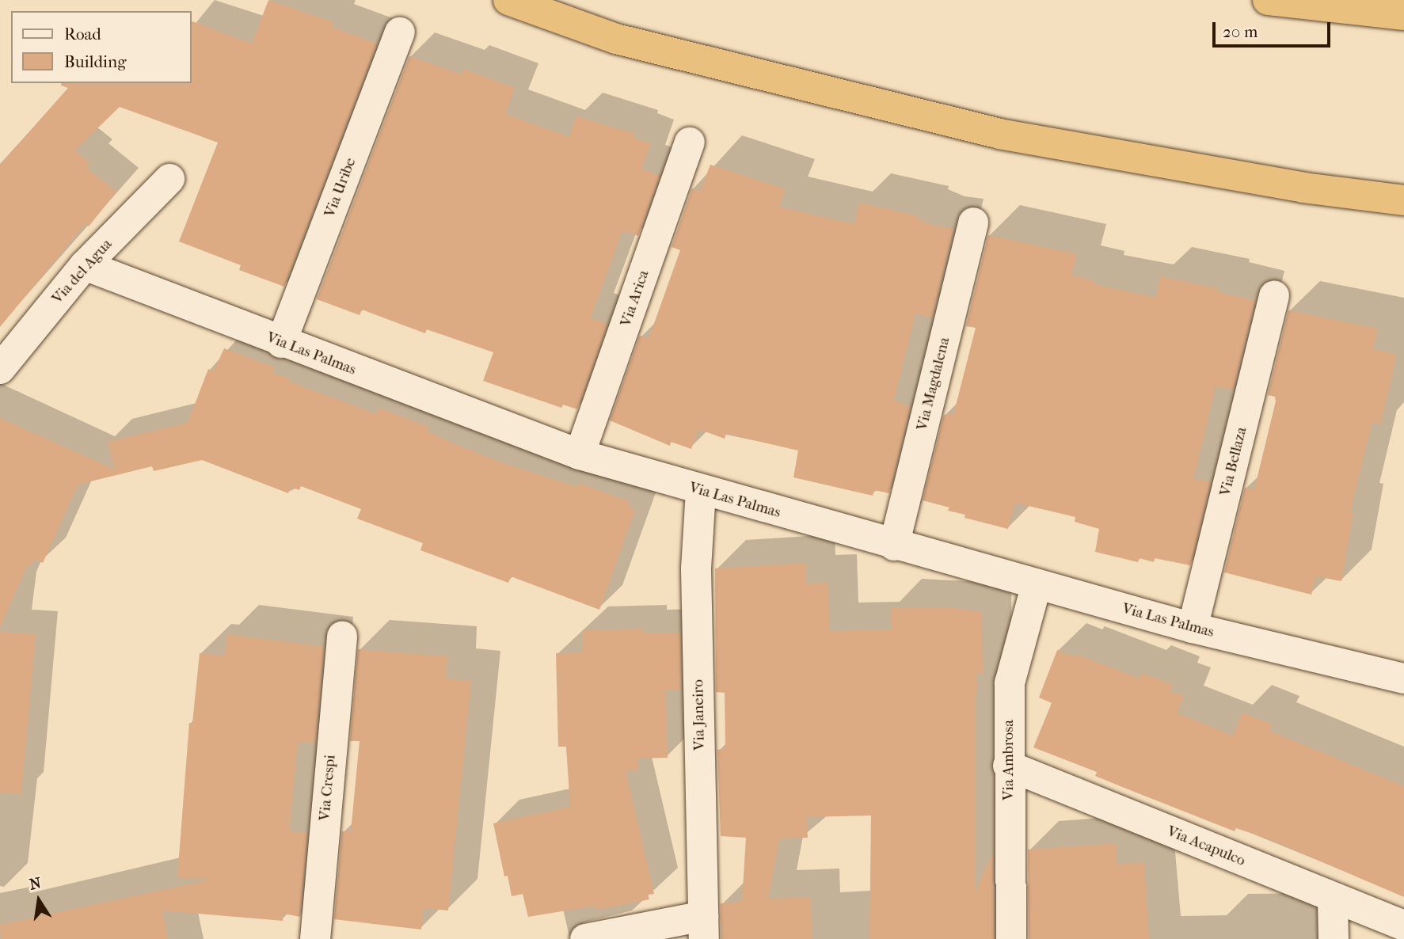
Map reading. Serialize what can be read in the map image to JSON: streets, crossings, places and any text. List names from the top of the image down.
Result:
{
  "streets": {
    "street": [
      "Via Uribe",
      "Via del Agua",
      "Via Arica",
      "Via Las Palmas",
      "Via Magdalena",
      "Via Bellaza",
      "Via Janeiro",
      "Via Ambrosa",
      "Via Crespi",
      "Via Acapulco"
    ]
  },
  "crossings": [
    ["Via Uribe", "Via Las Palmas"],
    ["Via del Agua", "Via Las Palmas"],
    ["Via Arica", "Via Las Palmas"],
    ["Via Las Palmas", "Via Magdalena"],
    ["Via Las Palmas", "Via Bellaza"],
    ["Via Las Palmas", "Via Janeiro"],
    ["Via Las Palmas", "Via Ambrosa"],
    ["Via Ambrosa", "Via Acapulco"]
  ],
  "legend": ["Road", "Building"],
  "scale_bar": "20 m",
  "north": "top"
}
